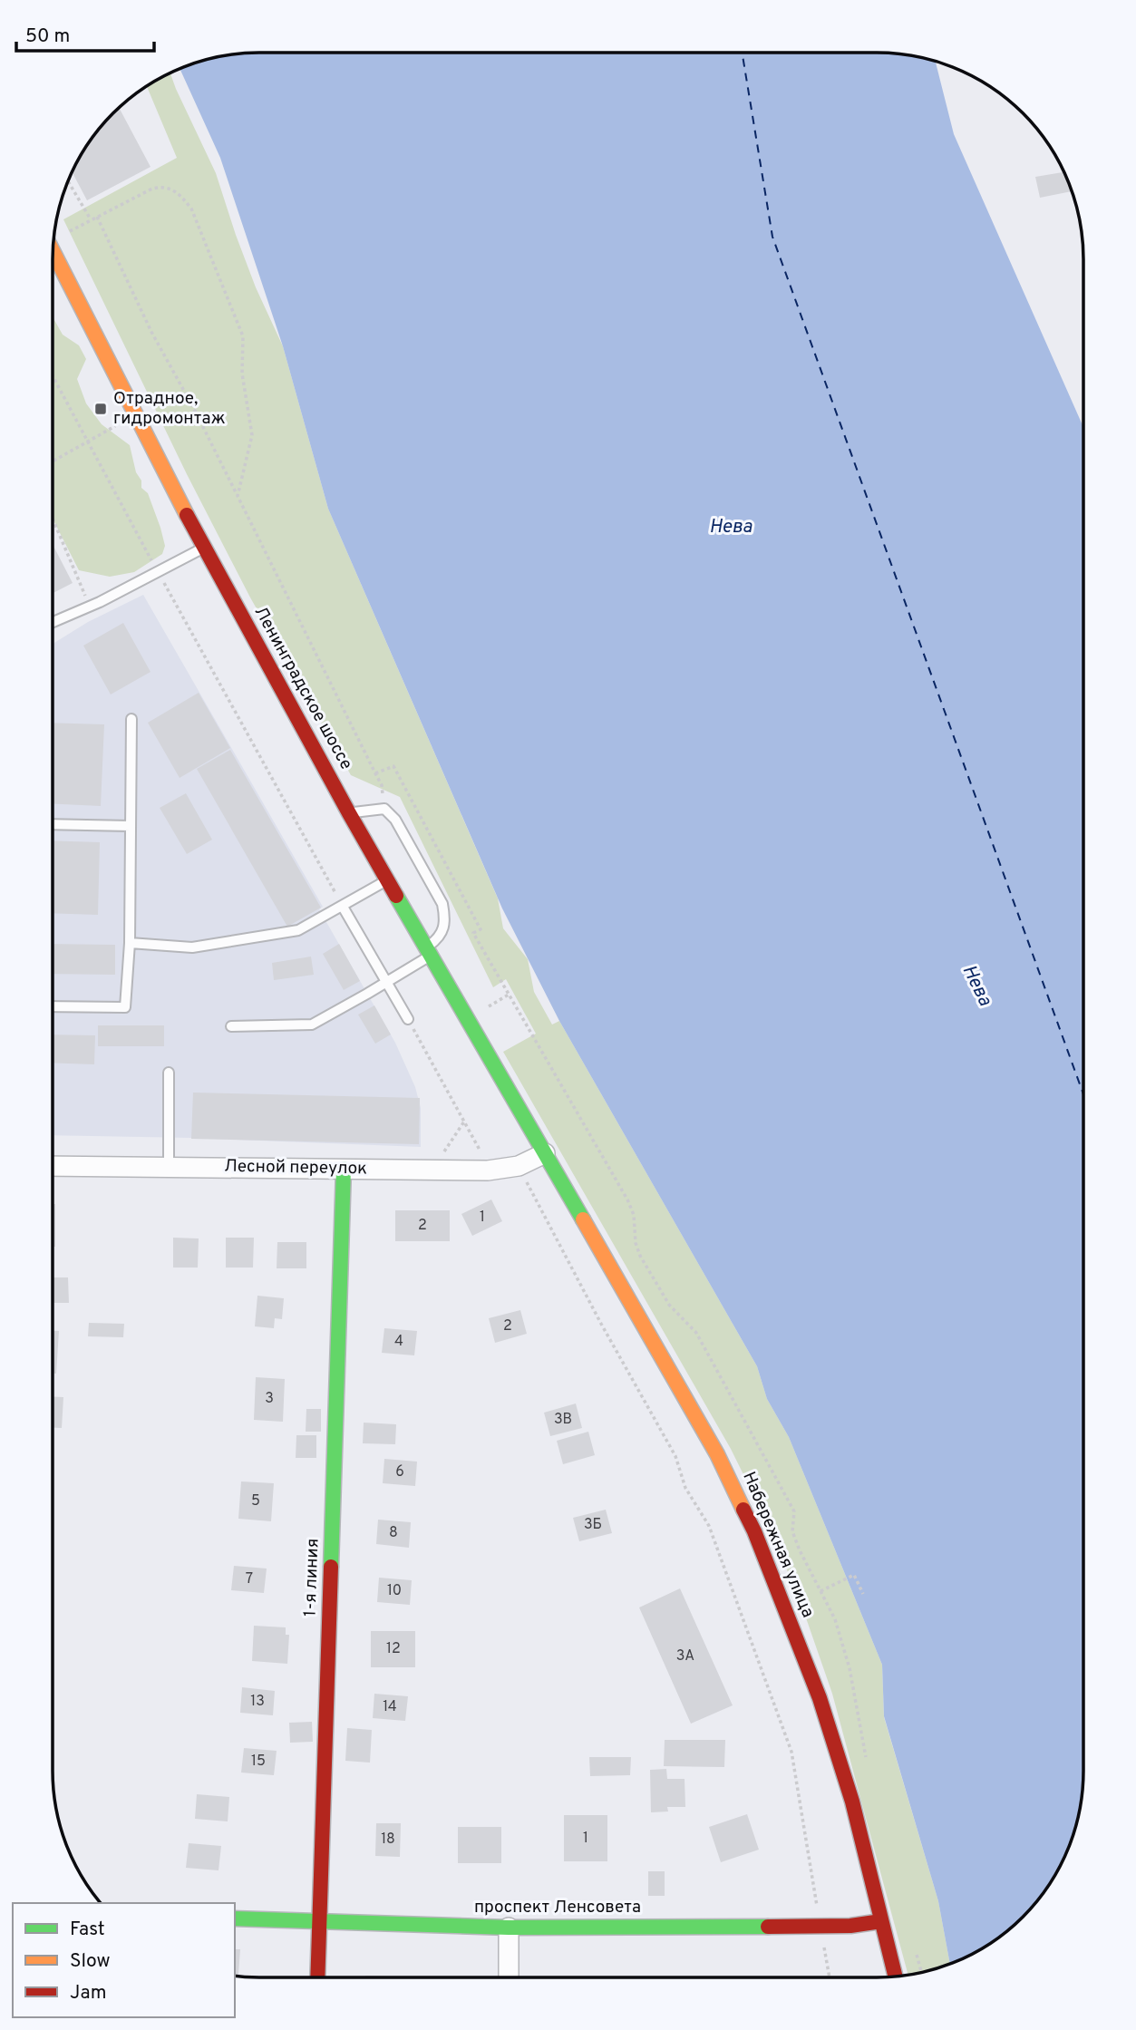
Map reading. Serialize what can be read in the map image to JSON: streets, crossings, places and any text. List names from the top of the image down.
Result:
{
  "streets": {
    "main road": [
      "Ленинградское шоссе",
      "Набережная улица",
      "1-я линия",
      "проспект Ленсовета"
    ],
    "street": ["Лесной переулок"]
  },
  "crossings": [
    ["Ленинградское шоссе", "Лесной переулок"],
    ["Ленинградское шоссе", "Набережная улица"],
    ["Лесной переулок", "Набережная улица"],
    ["Лесной переулок", "1-я линия"],
    ["Набережная улица", "проспект Ленсовета"],
    ["1-я линия", "проспект Ленсовета"]
  ],
  "water": ["Нева"],
  "places": {
    "transit": ["Отрадное, гидромонтаж"]
  },
  "house_numbers": [
    "1",
    "2",
    "2",
    "4",
    "3",
    "3В",
    "6",
    "5",
    "3Б",
    "8",
    "7",
    "10",
    "12",
    "3А",
    "13",
    "14",
    "15",
    "1",
    "18"
  ],
  "legend": ["Fast", "Slow", "Jam"],
  "scale_bar": "50 m"
}
